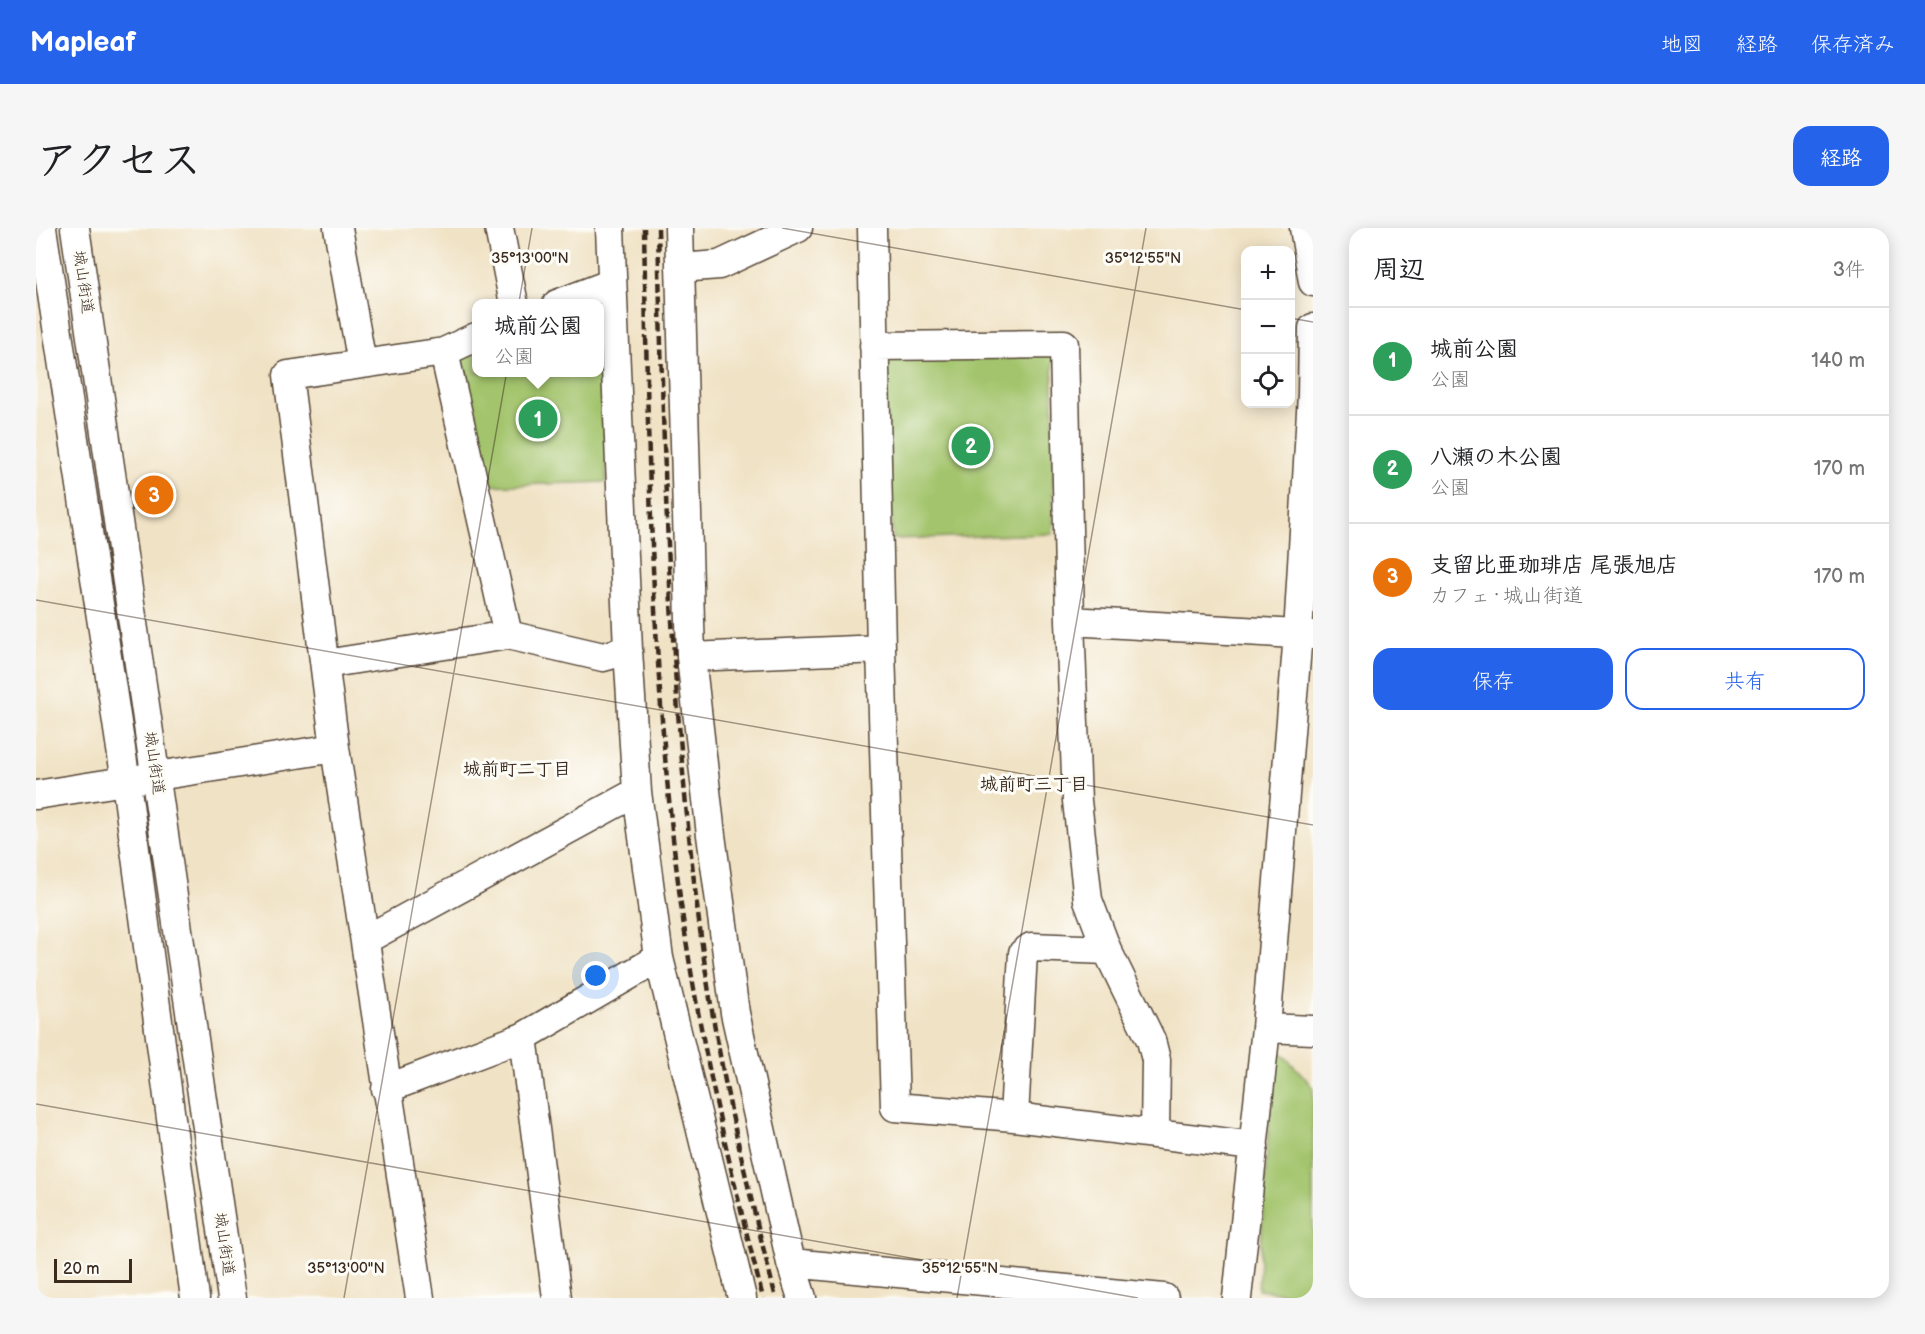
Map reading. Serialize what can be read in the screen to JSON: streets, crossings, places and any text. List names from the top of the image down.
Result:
{
  "streets": {
    "street": ["城山街道"]
  },
  "districts": ["城前町二丁目", "城前町三丁目"],
  "scale_bar": "20 m",
  "page": {
    "header": "Mapleaf",
    "nav": ["地図", "経路", "保存済み"],
    "title": "アクセス",
    "buttons": [
      "経路",
      ["保存", "共有"]
    ],
    "heading": ["周辺", "3件"],
    "map_buttons": ["+", "−"],
    "popup": ["城前公園", "公園"],
    "list": [
      {
        "mark": "1",
        "name": "城前公園",
        "note": "公園",
        "value": "140 m"
      },
      {
        "mark": "2",
        "name": "八瀬の木公園",
        "note": "公園",
        "value": "170 m"
      },
      {
        "mark": "3",
        "name": "支留比亜珈琲店 尾張旭店",
        "note": "カフェ · 城山街道",
        "value": "170 m"
      }
    ],
    "pins": ["1", "2", "3"],
    "scale": "20 m"
  },
  "coordinates": ["35°13'00\"N", "35°12'55\"N"]
}
